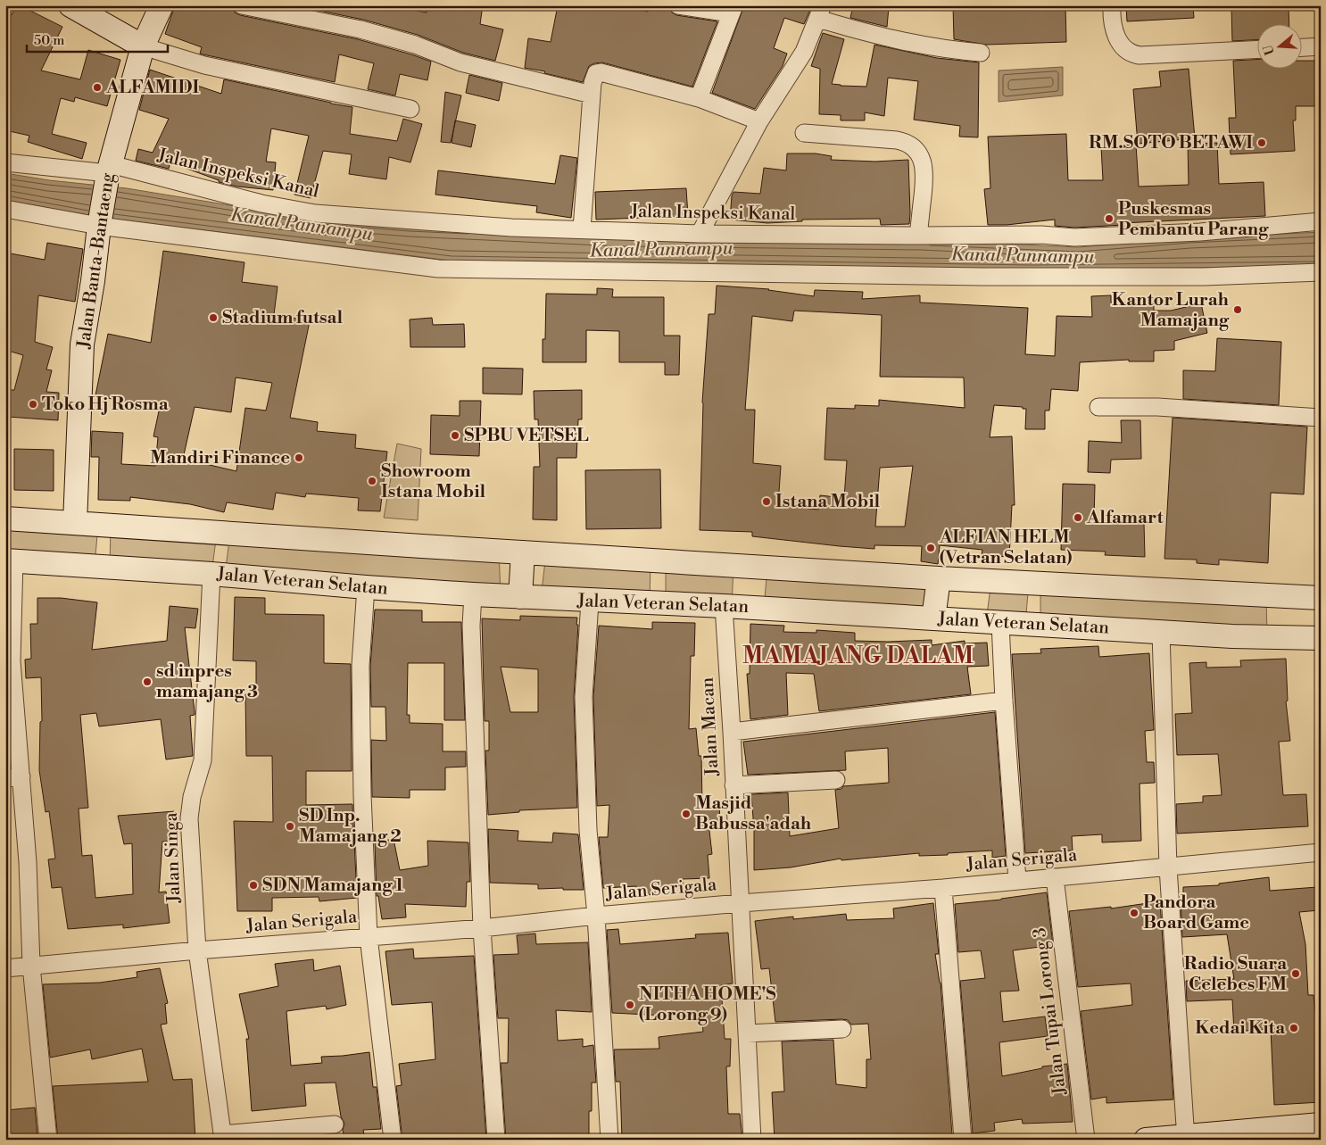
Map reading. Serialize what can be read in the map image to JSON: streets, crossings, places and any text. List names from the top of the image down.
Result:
{
  "streets": {
    "main road": ["Jalan Banta-Bantaeng", "Jalan Veteran Selatan"],
    "street": [
      "Jalan Inspeksi Kanal",
      "Jalan Macan",
      "Jalan Singa",
      "Jalan Serigala",
      "Jalan Tupai Lorong 3"
    ]
  },
  "crossings": [
    ["Jalan Inspeksi Kanal", "Jalan Banta-Bantaeng"],
    ["Jalan Veteran Selatan", "Jalan Macan"],
    ["Jalan Veteran Selatan", "Jalan Singa"],
    ["Jalan Macan", "Jalan Serigala"],
    ["Jalan Singa", "Jalan Serigala"],
    ["Jalan Serigala", "Jalan Tupai Lorong 3"]
  ],
  "districts": ["MAMAJANG DALAM"],
  "water": ["Kanal Pannampu"],
  "places": [
    "ALFAMIDI",
    "RM.SOTO BETAWI",
    "Puskesmas Pembantu Parang",
    "Kantor Lurah Mamajang",
    "Stadium futsal",
    "Toko Hj Rosma",
    "SPBU VETSEL",
    "Mandiri Finance",
    "Showroom Istana Mobil",
    "Istana Mobil",
    "Alfamart",
    "ALFIAN HELM (Vetran Selatan)",
    "sd inpres mamajang 3",
    "Masjid Babussa'adah",
    "SD Inp. Mamajang 2",
    "SDN Mamajang 1",
    "Pandora Board Game",
    "Radio Suara Celebes FM",
    "NITHA HOME'S (Lorong 9)",
    "Kedai Kita"
  ],
  "scale_bar": "50 m",
  "north": "left"
}
